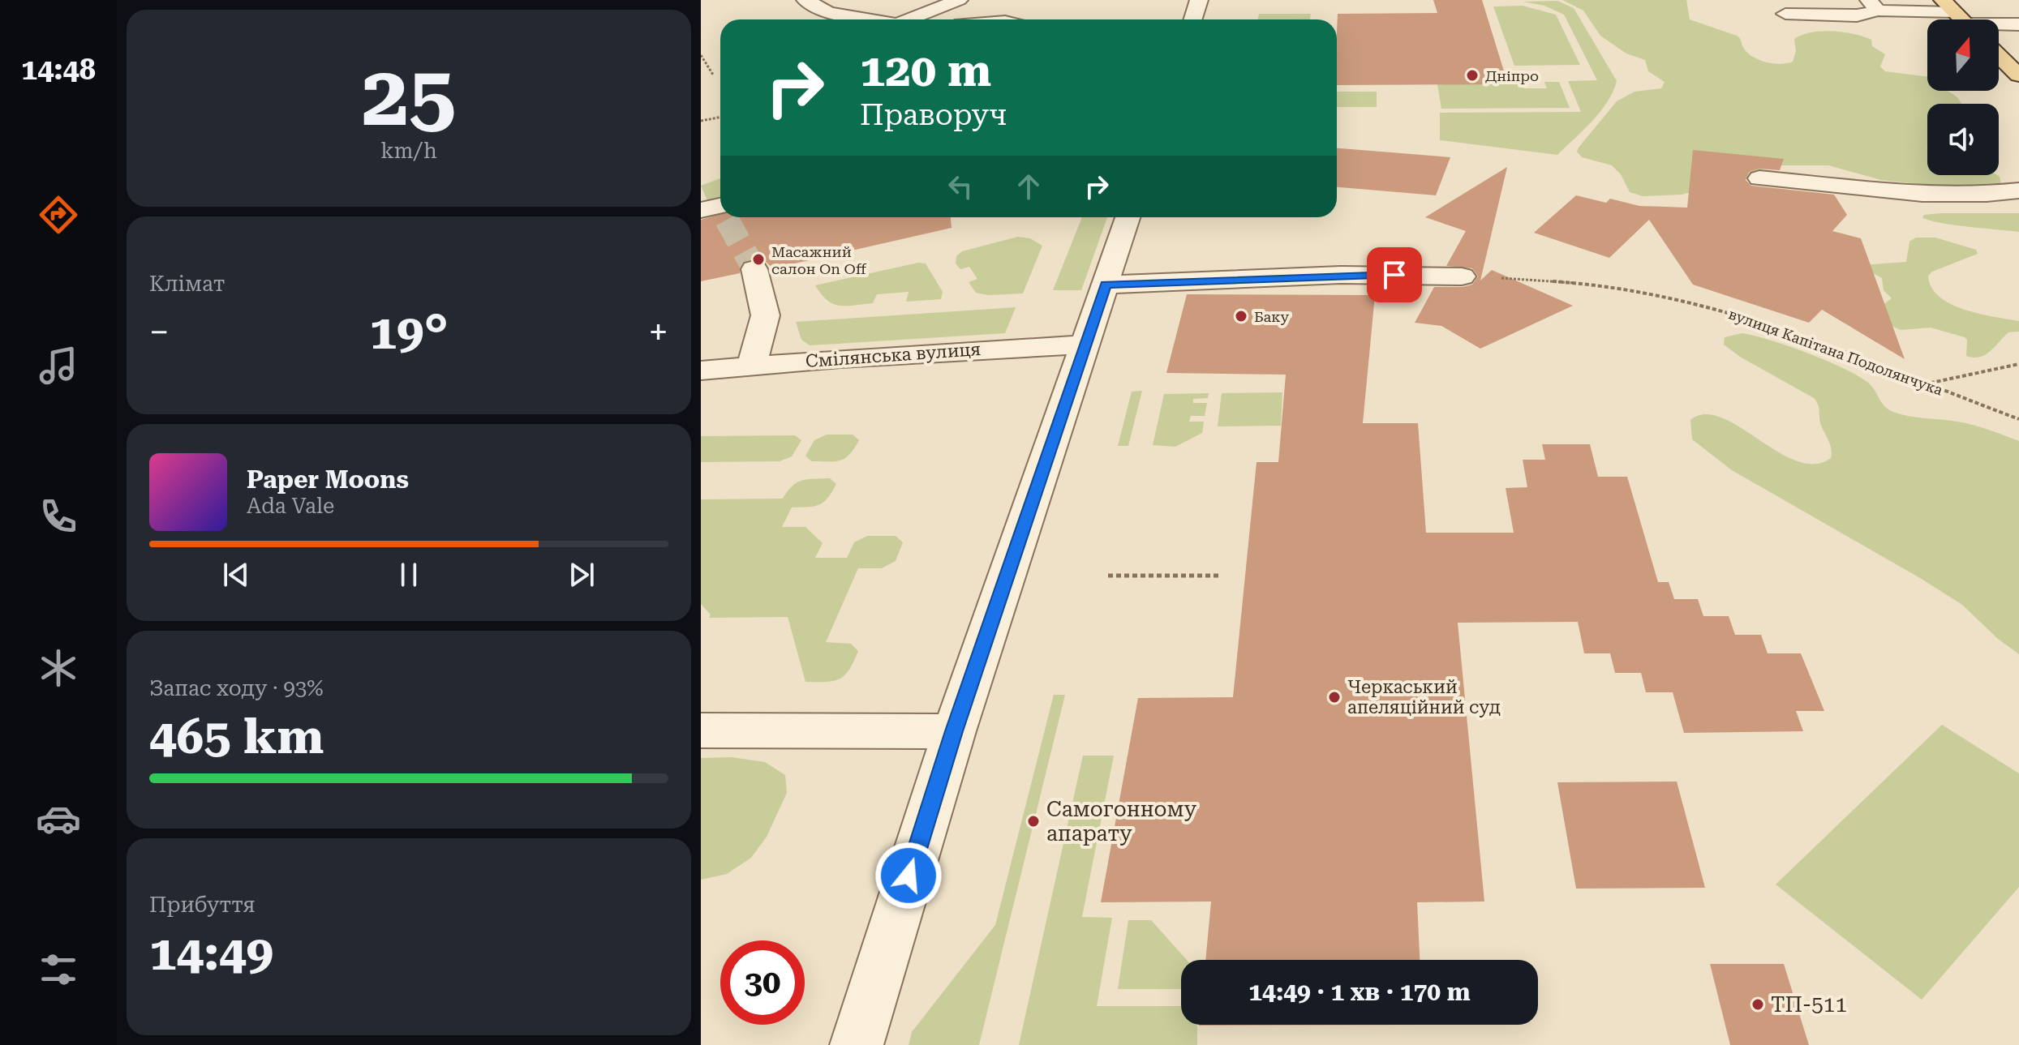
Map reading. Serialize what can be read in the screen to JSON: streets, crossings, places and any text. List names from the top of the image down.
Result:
{
  "streets": {
    "street": ["Смілянська вулиця"],
    "path": ["вулиця Капітана Подолянчука"]
  },
  "places": [
    "Дніпро",
    "Масажний салон On Off",
    "Баку",
    "Черкаський апеляційний суд",
    "Самогонному апарату",
    "ТП-511"
  ],
  "north": "top",
  "page": {
    "tabs": "14:48",
    "tile": [
      ["25", "km/h"],
      "Клімат",
      ["Запас ходу · 93%", "465 km"],
      ["Прибуття", "14:49"]
    ],
    "turn": ["120 m", "Праворуч"],
    "heat": ["−", "19°", "+"],
    "song": ["Paper Moons", "Ada Vale"],
    "limit": "30",
    "trip": "14:49 · 1 хв · 170 m"
  }
}
